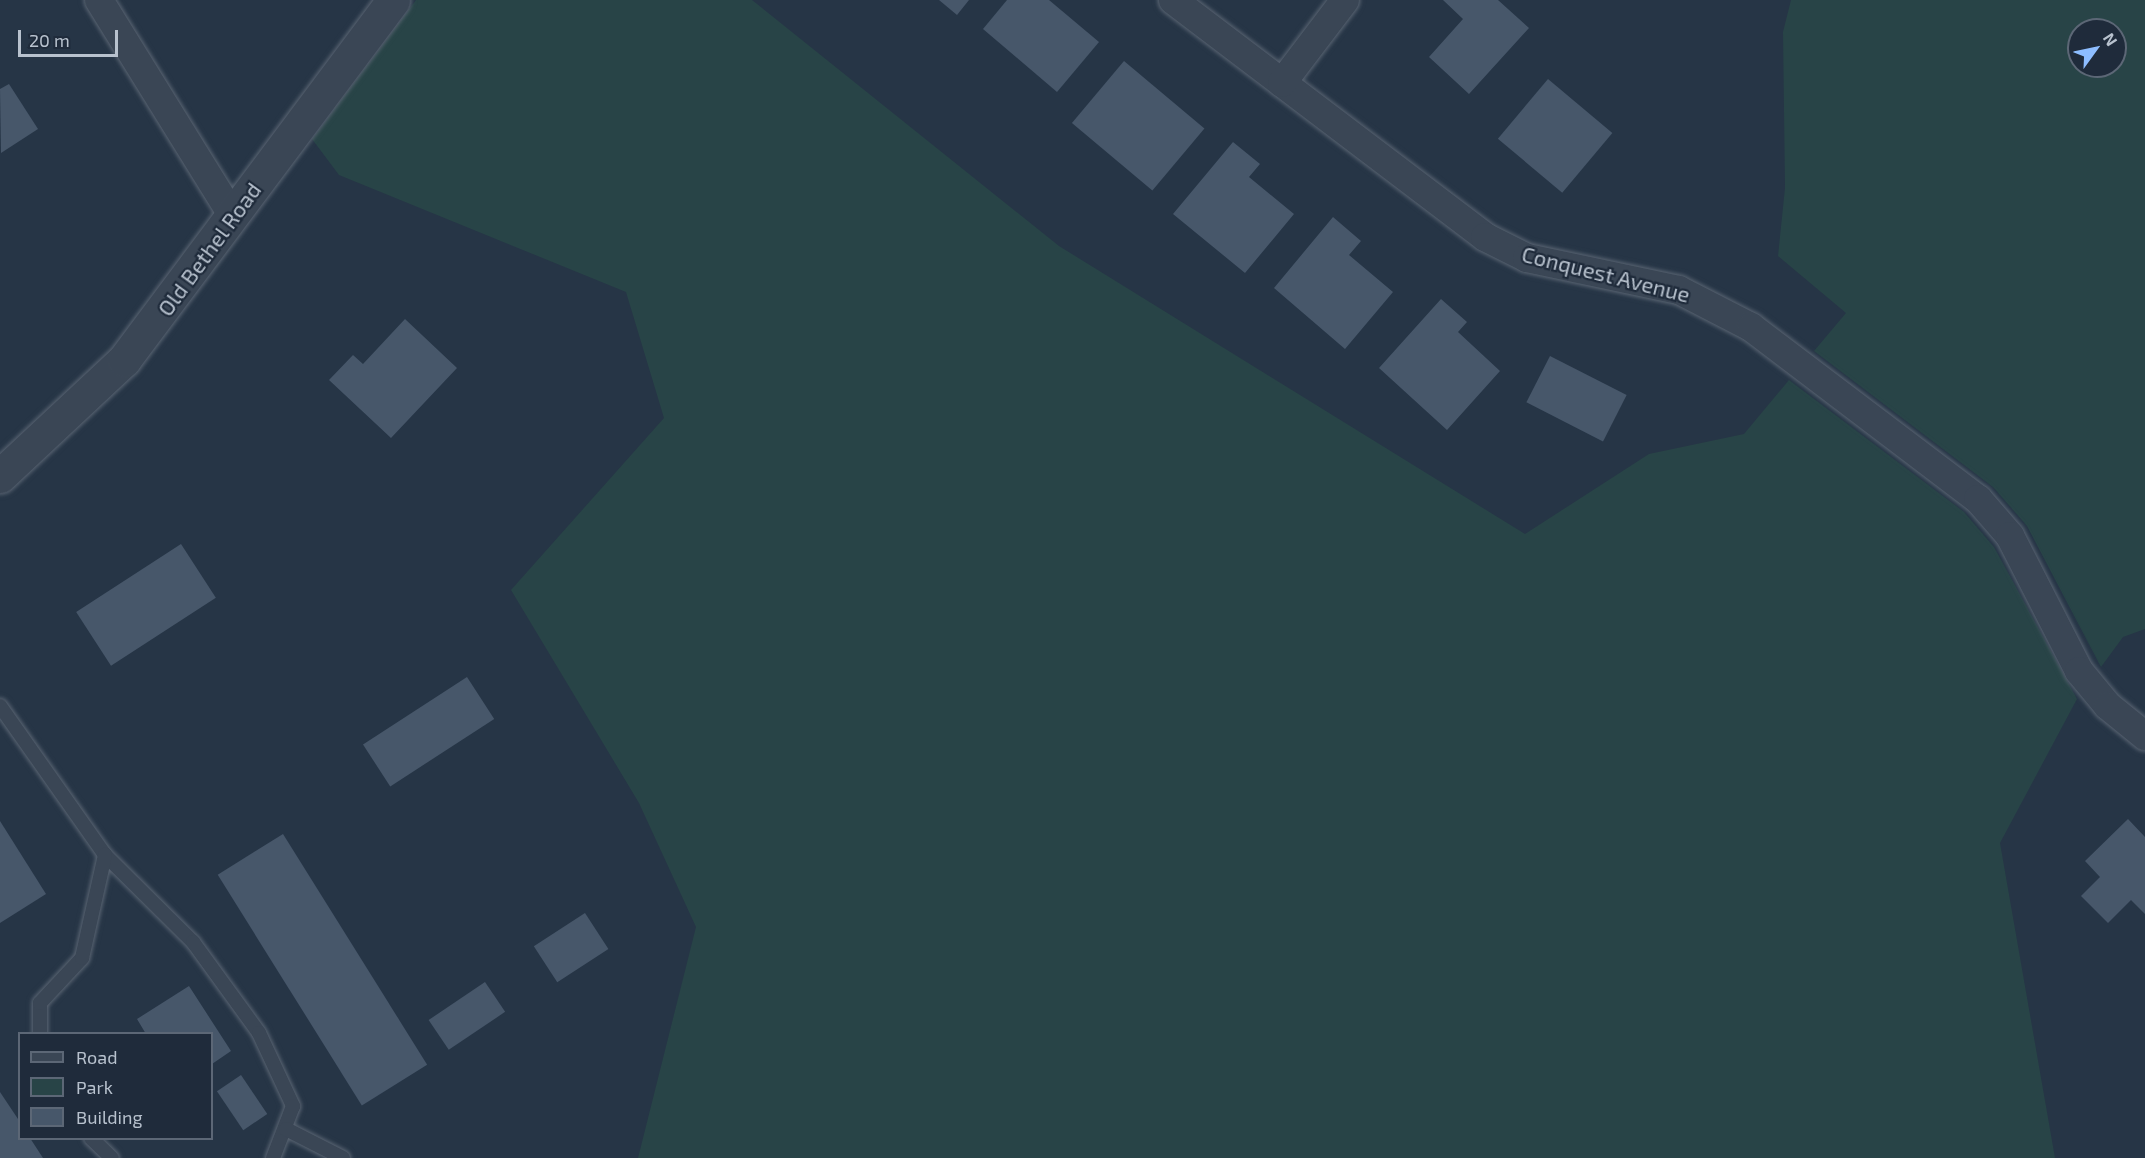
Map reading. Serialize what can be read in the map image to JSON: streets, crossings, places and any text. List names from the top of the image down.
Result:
{
  "streets": {
    "street": ["Old Bethel Road", "Conquest Avenue"]
  },
  "legend": ["Road", "Park", "Building"],
  "scale_bar": "20 m",
  "north": "top right"
}
